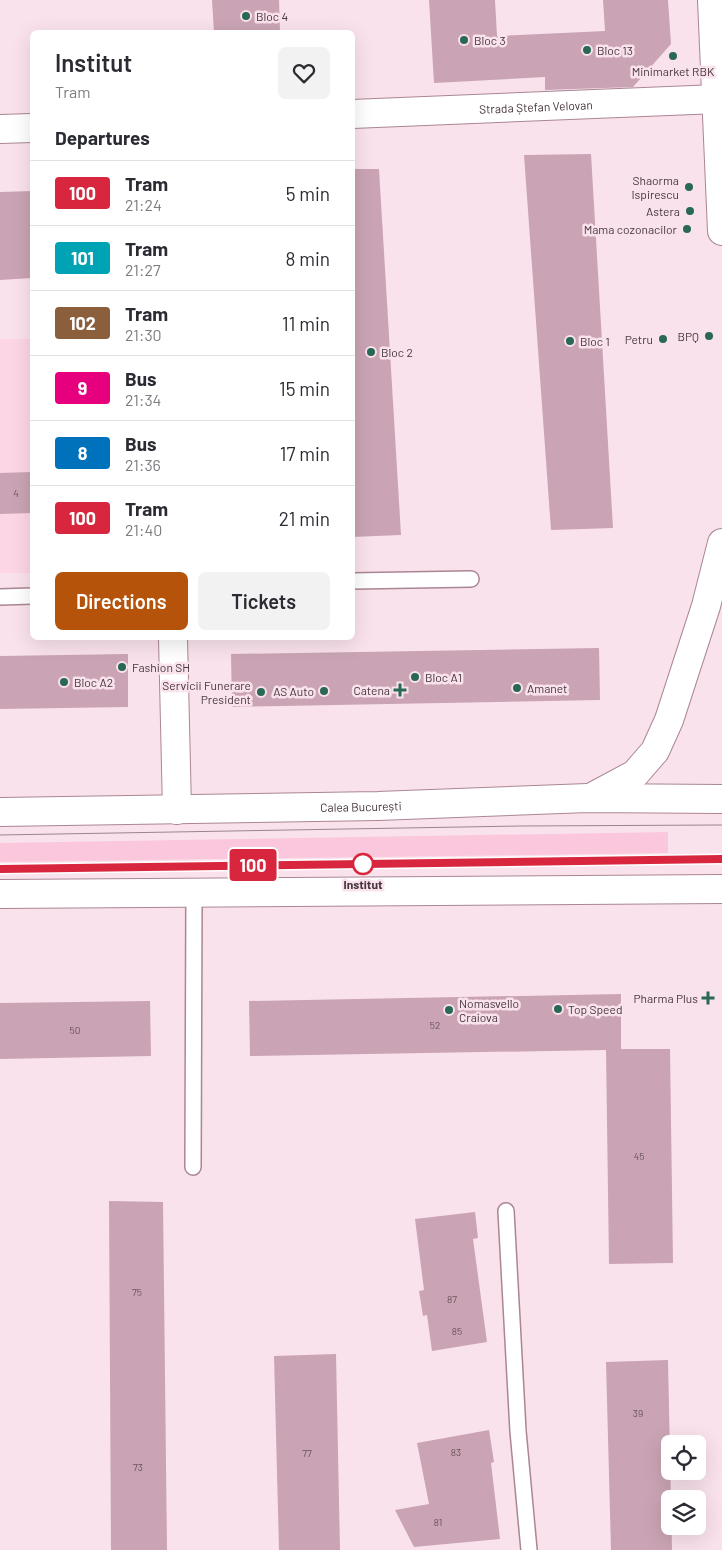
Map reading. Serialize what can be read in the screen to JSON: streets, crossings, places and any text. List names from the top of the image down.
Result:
{
  "streets": {
    "main road": ["Strada Ștefan Velovan", "Calea București"]
  },
  "places": {
    "other": [
      "Bloc 4",
      "Bloc 3",
      "Bloc 13",
      "Minimarket RBK",
      "Shaorma Ispirescu",
      "Astera",
      "Mama cozonacilor",
      "BPQ",
      "Petru",
      "Bloc 1",
      "Bloc 2",
      "Fashion SH",
      "Bloc A1",
      "Bloc A2",
      "Amanet",
      "AS Auto",
      "Servicii Funerare President",
      "Institut",
      "Top Speed",
      "Nomasvello Craiova"
    ],
    "health": ["Catena", "Pharma Plus"]
  },
  "lines": ["tram line 100"],
  "house_numbers": [
    "4",
    "52",
    "50",
    "45",
    "75",
    "87",
    "85",
    "39",
    "83",
    "77",
    "73",
    "81"
  ],
  "page": {
    "on_map": "100",
    "heading": [
      ["Institut", "Tram"],
      "Departures"
    ],
    "list": [
      {
        "mark": "100",
        "name": "Tram",
        "note": "21:24",
        "value": "5 min"
      },
      {
        "mark": "101",
        "name": "Tram",
        "note": "21:27",
        "value": "8 min"
      },
      {
        "mark": "102",
        "name": "Tram",
        "note": "21:30",
        "value": "11 min"
      },
      {
        "mark": "9",
        "name": "Bus",
        "note": "21:34",
        "value": "15 min"
      },
      {
        "mark": "8",
        "name": "Bus",
        "note": "21:36",
        "value": "17 min"
      },
      {
        "mark": "100",
        "name": "Tram",
        "note": "21:40",
        "value": "21 min"
      }
    ],
    "buttons": ["Directions", "Tickets"]
  }
}
